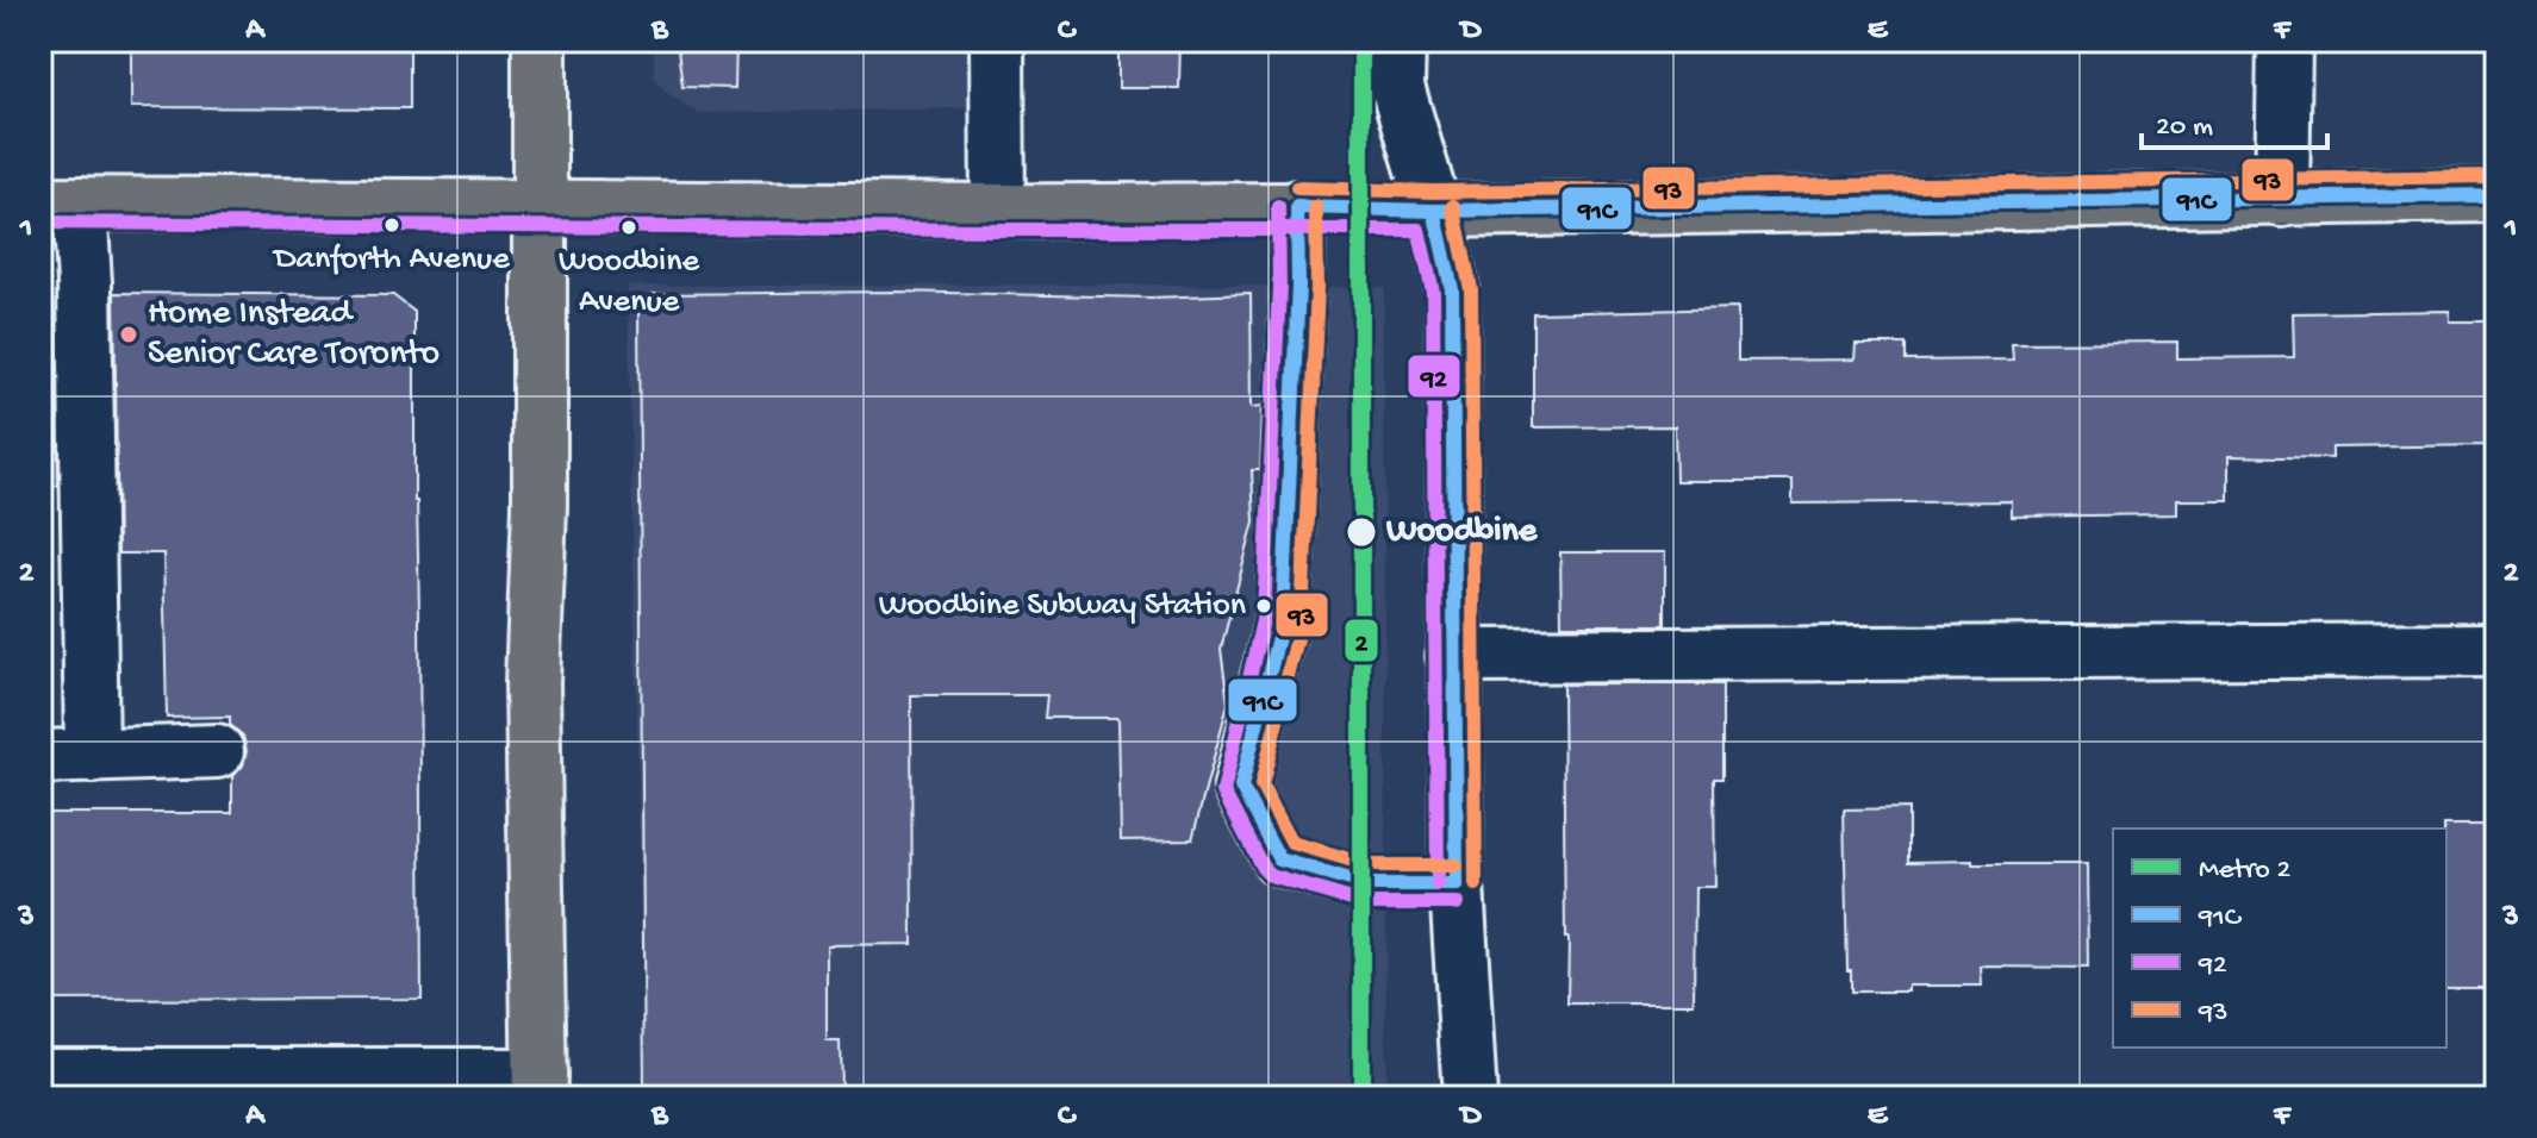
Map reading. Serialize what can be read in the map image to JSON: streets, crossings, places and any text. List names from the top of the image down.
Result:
{
  "places": [
    "Danforth Avenue",
    "Woodbine Avenue",
    "Home Instead Senior Care Toronto",
    "Woodbine",
    "Woodbine Subway Station"
  ],
  "lines": [
    "metro line 2",
    "transit line 93",
    "transit line 91C",
    "transit line 92"
  ],
  "legend": [
    "Metro 2",
    "91C",
    "92",
    "93"
  ],
  "scale_bar": "20 m",
  "grid": {
    "columns": [
      "A",
      "B",
      "C",
      "D",
      "E",
      "F"
    ],
    "rows": ["1", "2", "3"]
  }
}
